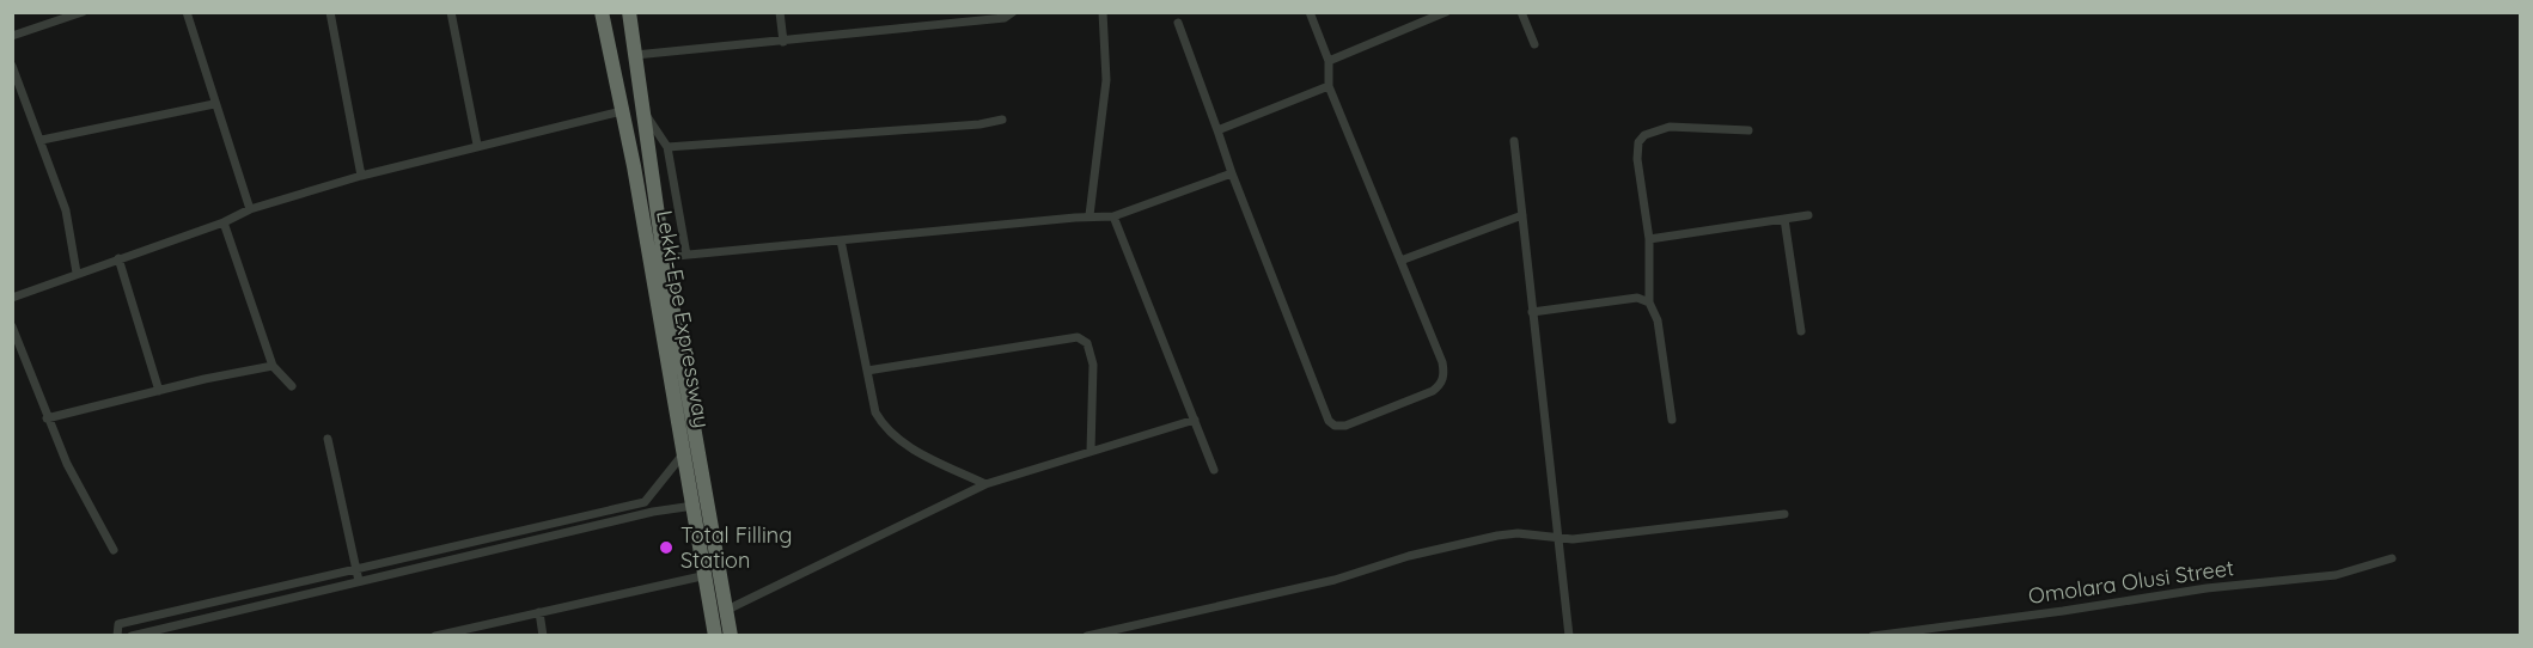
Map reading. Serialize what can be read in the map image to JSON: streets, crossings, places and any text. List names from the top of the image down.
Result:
{
  "streets": {
    "highway": ["Lekki-Epe Expressway"],
    "street": ["Omolara Olusi Street"]
  },
  "places": ["Total Filling Station"]
}
